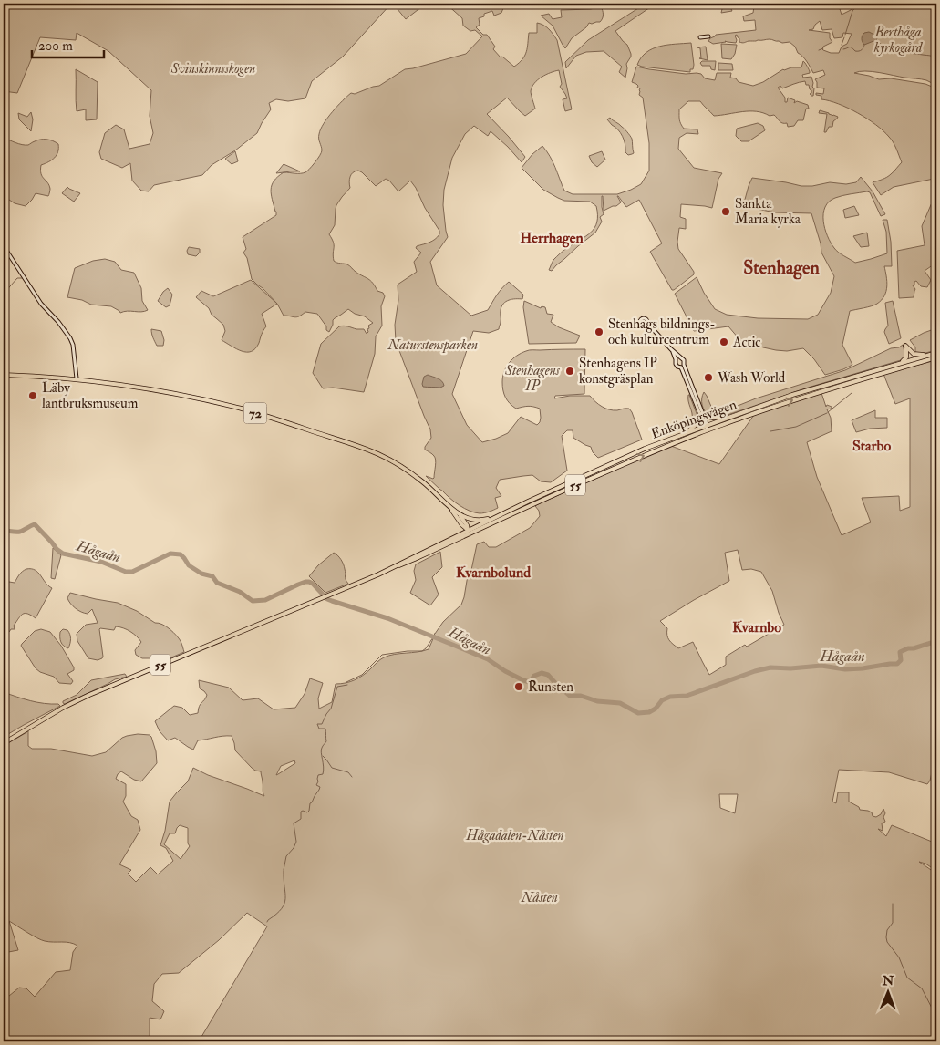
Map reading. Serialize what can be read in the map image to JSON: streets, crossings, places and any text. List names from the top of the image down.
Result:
{
  "streets": {
    "main road": ["72", "Enköpingsvägen", "55"]
  },
  "crossings": [
    ["72", "Enköpingsvägen"],
    ["72", "55"],
    ["Enköpingsvägen", "55"]
  ],
  "districts": [
    "Herrhagen",
    "Stenhagen",
    "Starbo",
    "Kvarnbolund",
    "Kvarnbo"
  ],
  "water": ["Hågaån"],
  "parks": [
    "Berthåga kyrkogård",
    "Svinskinnsskogen",
    "Naturstensparken",
    "Stenhagens IP",
    "Hågadalen-Nåsten",
    "Nåsten"
  ],
  "places": [
    "Sankta Maria kyrka",
    "Stenhags bildnings- och kulturcentrum",
    "Actic",
    "Stenhagens IP konstgräsplan",
    "Wash World",
    "Läby lantbruksmuseum",
    "Runsten"
  ],
  "scale_bar": "200 m",
  "north": "top"
}
